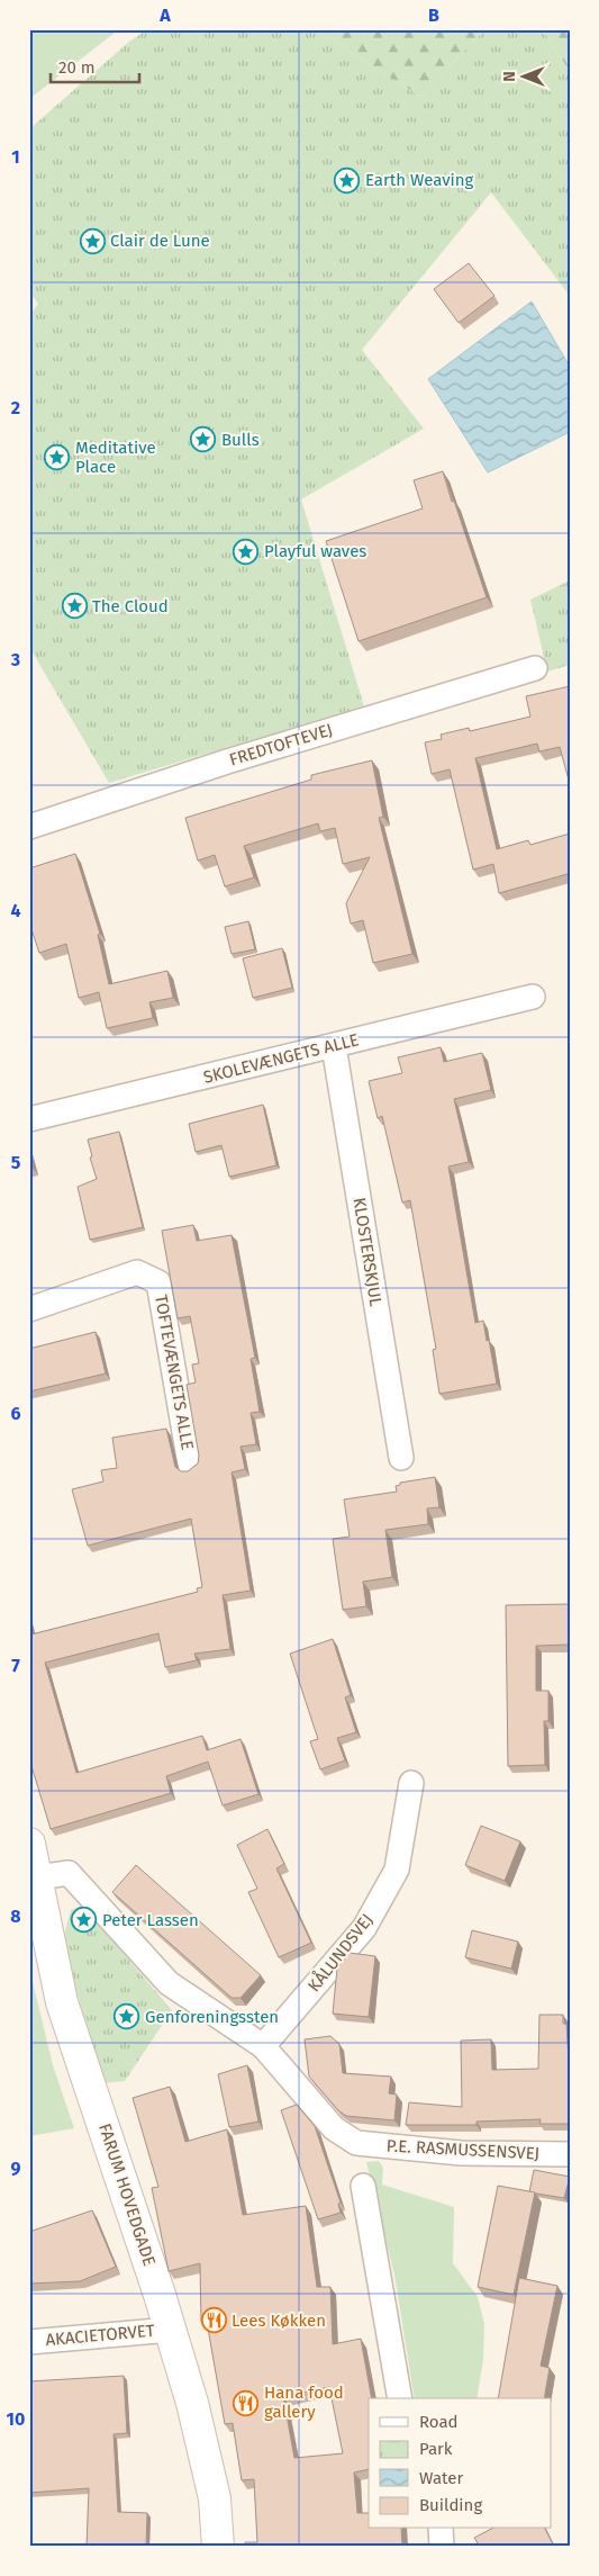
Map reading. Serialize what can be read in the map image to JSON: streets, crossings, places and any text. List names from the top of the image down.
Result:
{
  "streets": {
    "street": [
      "FREDTOFTEVEJ",
      "SKOLEVÆNGETS ALLE",
      "KLOSTERSKJUL",
      "TOFTEVÆNGETS ALLE",
      "KÅLUNDSVEJ",
      "P.E. RASMUSSENSVEJ",
      "FARUM HOVEDGADE",
      "AKACIETORVET"
    ]
  },
  "crossings": [
    ["SKOLEVÆNGETS ALLE", "KLOSTERSKJUL"],
    ["KÅLUNDSVEJ", "P.E. RASMUSSENSVEJ"],
    ["FARUM HOVEDGADE", "AKACIETORVET"]
  ],
  "places": {
    "place": [
      "Earth Weaving",
      "Clair de Lune",
      "Bulls",
      "Meditative Place",
      "Playful waves",
      "The Cloud",
      "Peter Lassen",
      "Genforeningssten"
    ],
    "restaurant": ["Lees Køkken", "Hana food gallery"]
  },
  "legend": [
    "Road",
    "Park",
    "Water",
    "Building"
  ],
  "scale_bar": "20 m",
  "north": "left",
  "grid": {
    "columns": ["A", "B"],
    "rows": [
      "1",
      "2",
      "3",
      "4",
      "5",
      "6",
      "7",
      "8",
      "9",
      "10"
    ]
  }
}
